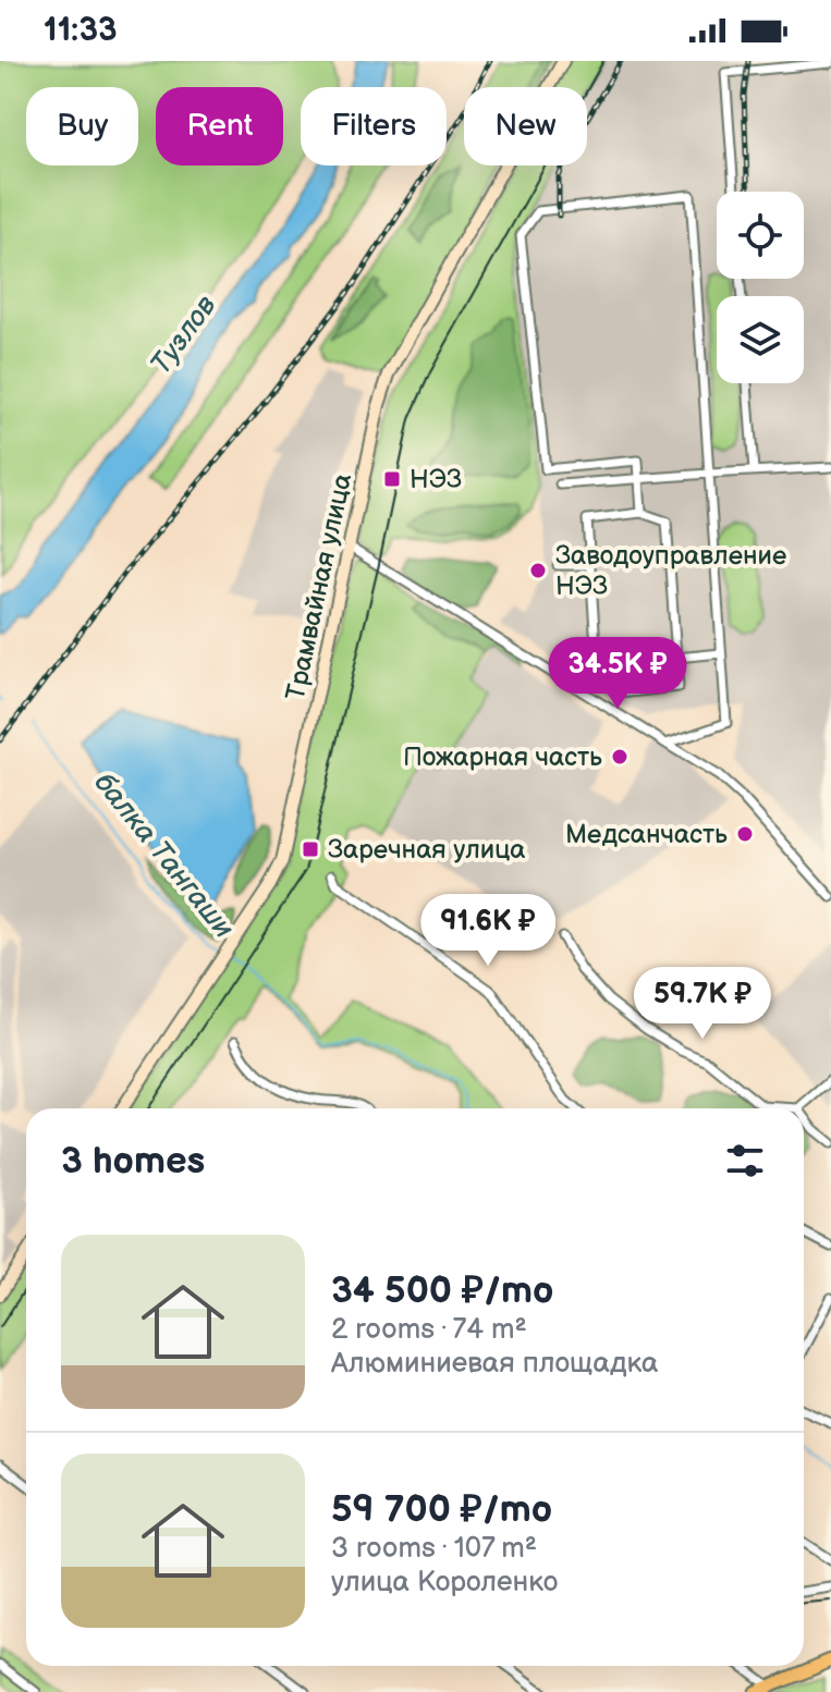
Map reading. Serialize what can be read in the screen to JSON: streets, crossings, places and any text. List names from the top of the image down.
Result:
{
  "streets": {
    "main road": ["Трамвайная улица"]
  },
  "water": ["Тузлов", "балка Тангаши"],
  "places": {
    "transit": ["НЭЗ", "Заречная улица"],
    "other": ["Заводоуправление НЭЗ", "Пожарная часть", "Медсанчасть"]
  },
  "page": {
    "status": "11:33",
    "chip": [
      "Buy",
      "Rent",
      "Filters",
      "New"
    ],
    "price": ["34.5K ₽", "91.6K ₽", "59.7K ₽"],
    "heading": "3 homes",
    "list": [
      {
        "name": "34 500 ₽/mo",
        "note": "2 rooms · 74 m² · Алюминиевая площадка"
      },
      {
        "name": "59 700 ₽/mo",
        "note": "3 rooms · 107 m² · улица Короленко"
      }
    ]
  }
}
